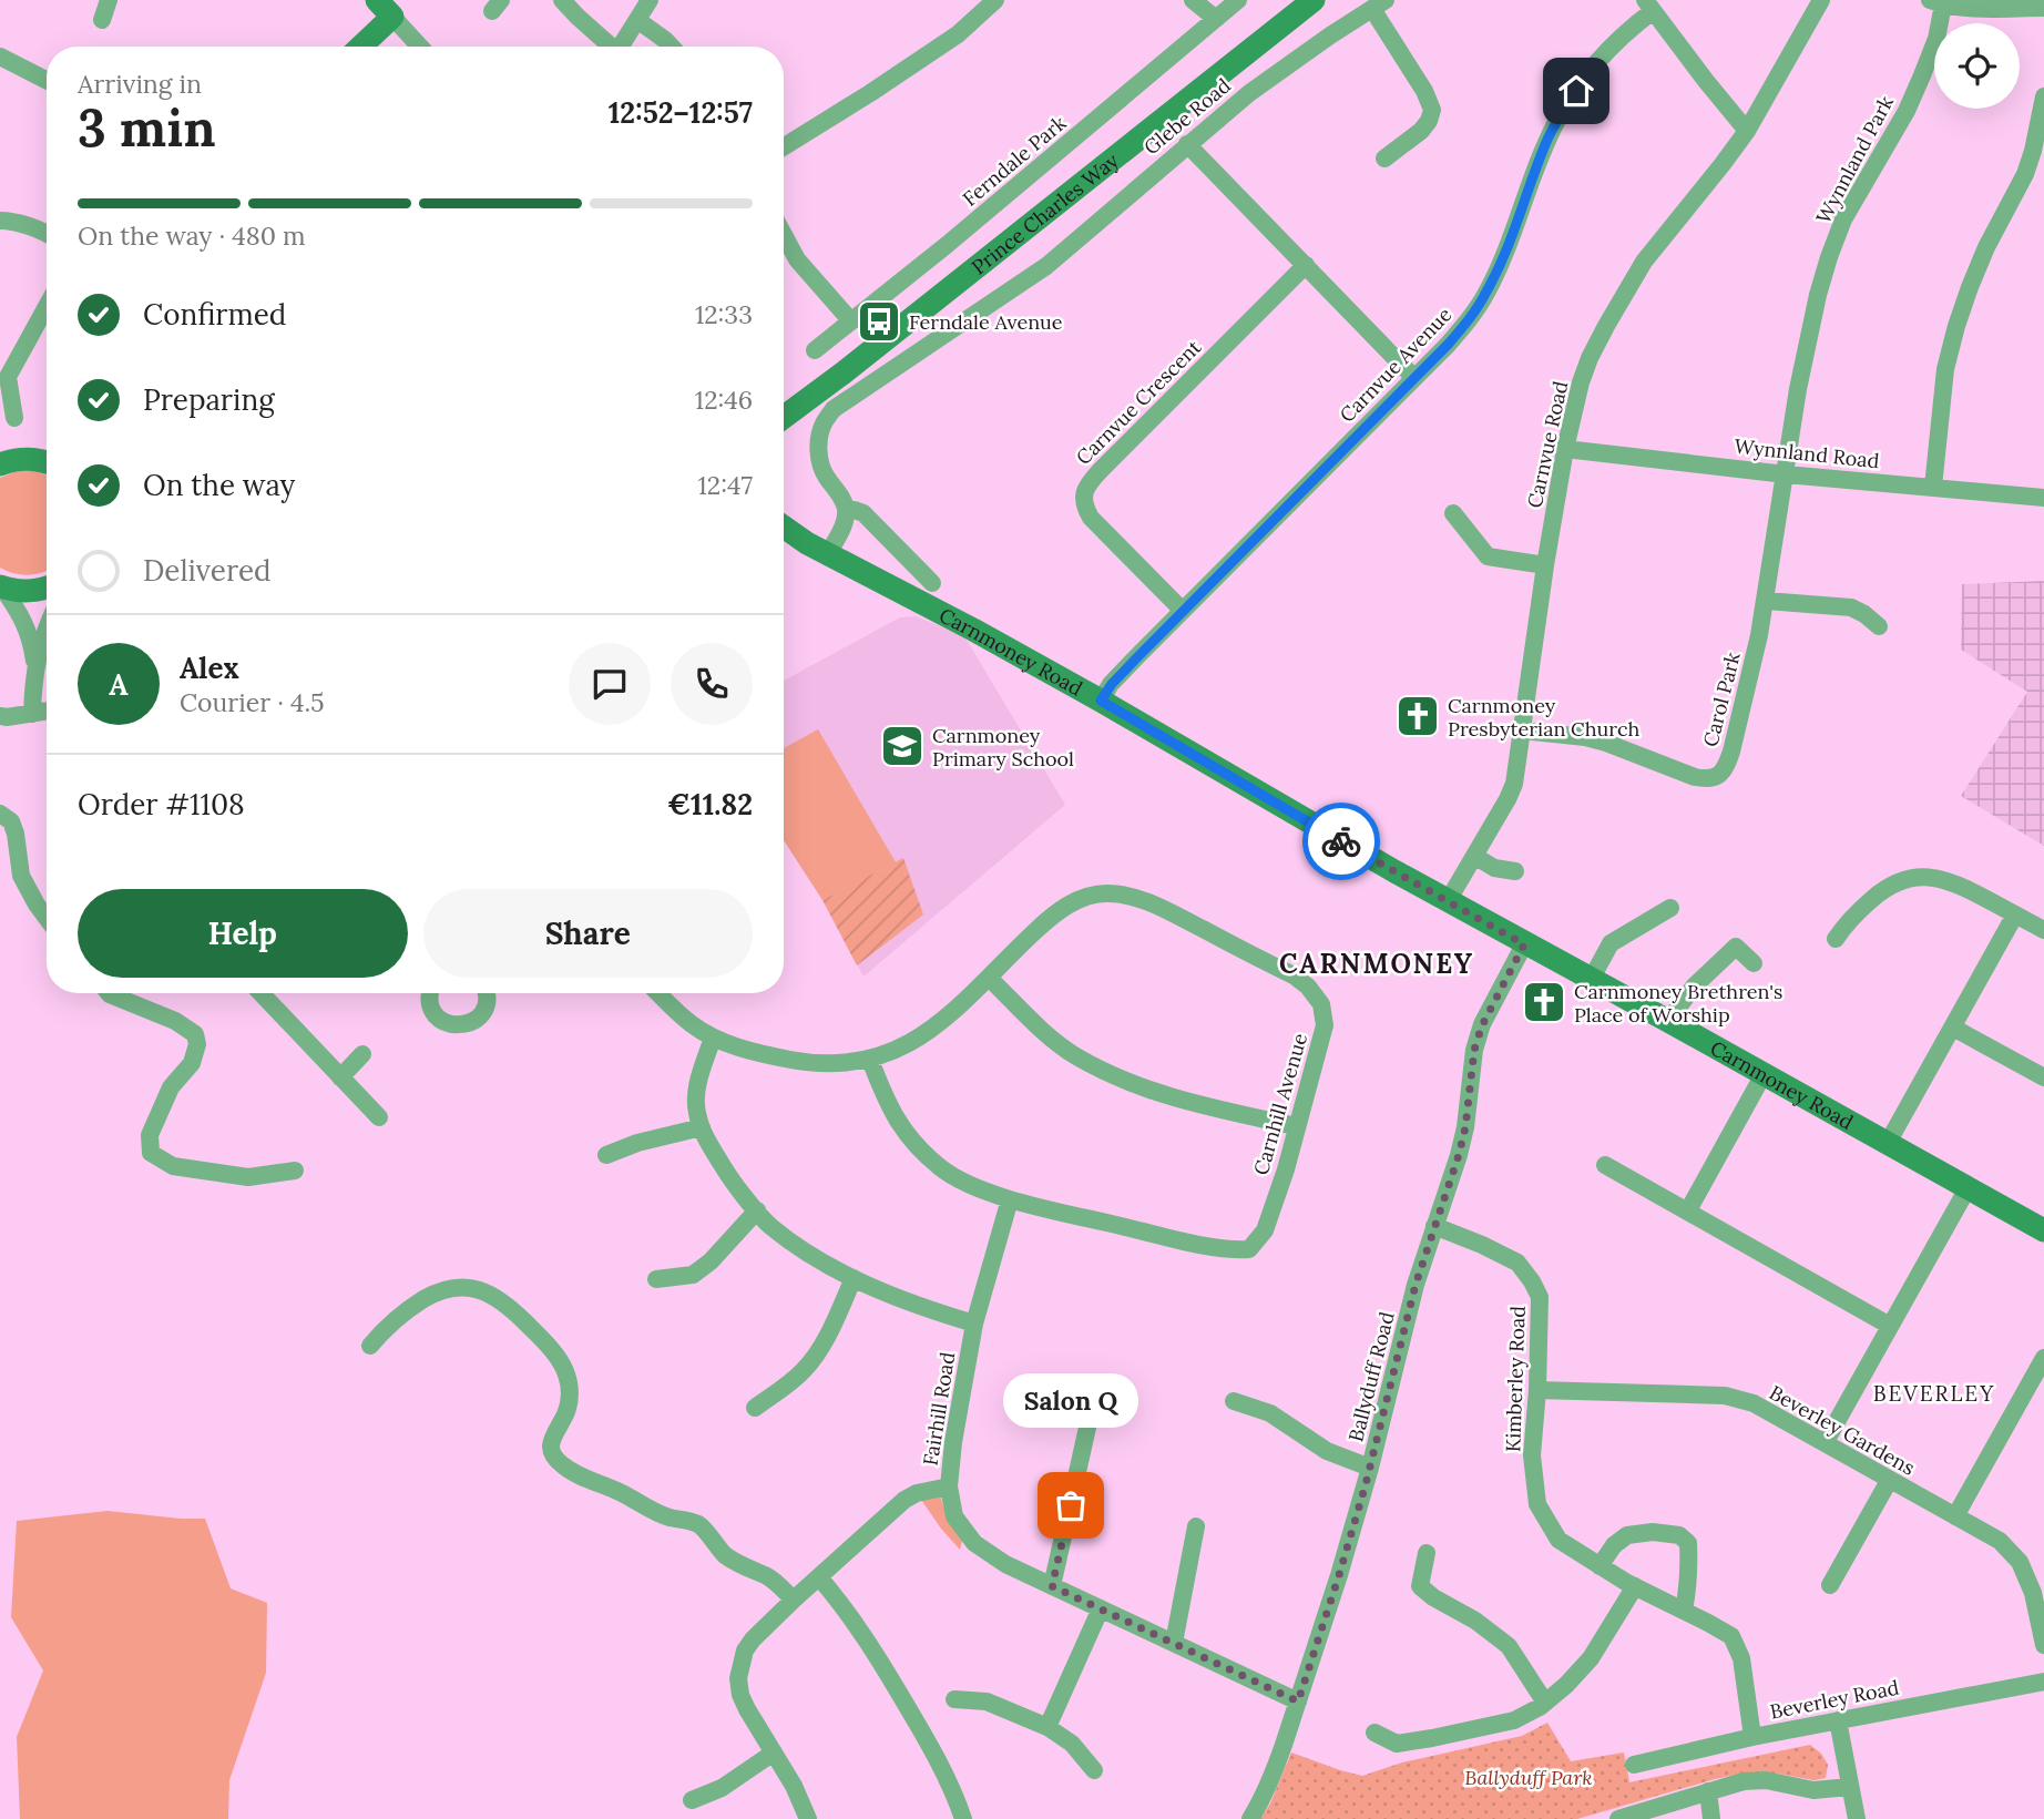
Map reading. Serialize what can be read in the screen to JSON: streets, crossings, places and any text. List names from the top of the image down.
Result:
{
  "streets": {
    "street": [
      "Glebe Road",
      "Wynnland Park",
      "Ferndale Park",
      "Prince Charles Way",
      "Carnvue Avenue",
      "Carnvue Crescent",
      "Carnvue Road",
      "Wynnland Road",
      "Carnmoney Road",
      "Carol Park",
      "Carnhill Avenue",
      "Ballyduff Road",
      "Kimberley Road",
      "Fairhill Road",
      "Beverley Gardens",
      "Beverley Road"
    ]
  },
  "crossings": [
    ["Glebe Road", "Carnmoney Road"],
    ["Wynnland Park", "Wynnland Road"],
    ["Wynnland Park", "Carol Park"],
    ["Carnvue Avenue", "Carnvue Crescent"],
    ["Carnvue Avenue", "Carnmoney Road"],
    ["Carnvue Road", "Wynnland Road"],
    ["Carnvue Road", "Carnmoney Road"],
    ["Carnvue Road", "Carol Park"],
    ["Wynnland Road", "Carol Park"],
    ["Carnmoney Road", "Ballyduff Road"],
    ["Carnhill Avenue", "Fairhill Road"],
    ["Ballyduff Road", "Kimberley Road"],
    ["Ballyduff Road", "Fairhill Road"],
    ["Kimberley Road", "Beverley Gardens"],
    ["Kimberley Road", "Beverley Road"]
  ],
  "districts": ["CARNMONEY", "BEVERLEY"],
  "parks": ["Ballyduff Park"],
  "places": {
    "bus stop": ["Ferndale Avenue"],
    "church": ["Carnmoney Presbyterian Church", "Carnmoney Brethren's Place of Worship"],
    "school or university": ["Carnmoney Primary School"],
    "other": ["Salon Q"]
  },
  "page": {
    "heading": ["3 min", "Arriving in", "12:52–12:57"],
    "panel": [
      "Alex",
      "Courier · 4.5",
      "Order #1108",
      "€11.82"
    ],
    "bar": "On the way · 480 m",
    "list": [
      ["Confirmed", "12:33"],
      ["Preparing", "12:46"],
      ["On the way", "12:47"],
      "Delivered"
    ],
    "round": "A",
    "buttons": ["Help", "Share"],
    "bubble": "Salon Q"
  }
}
